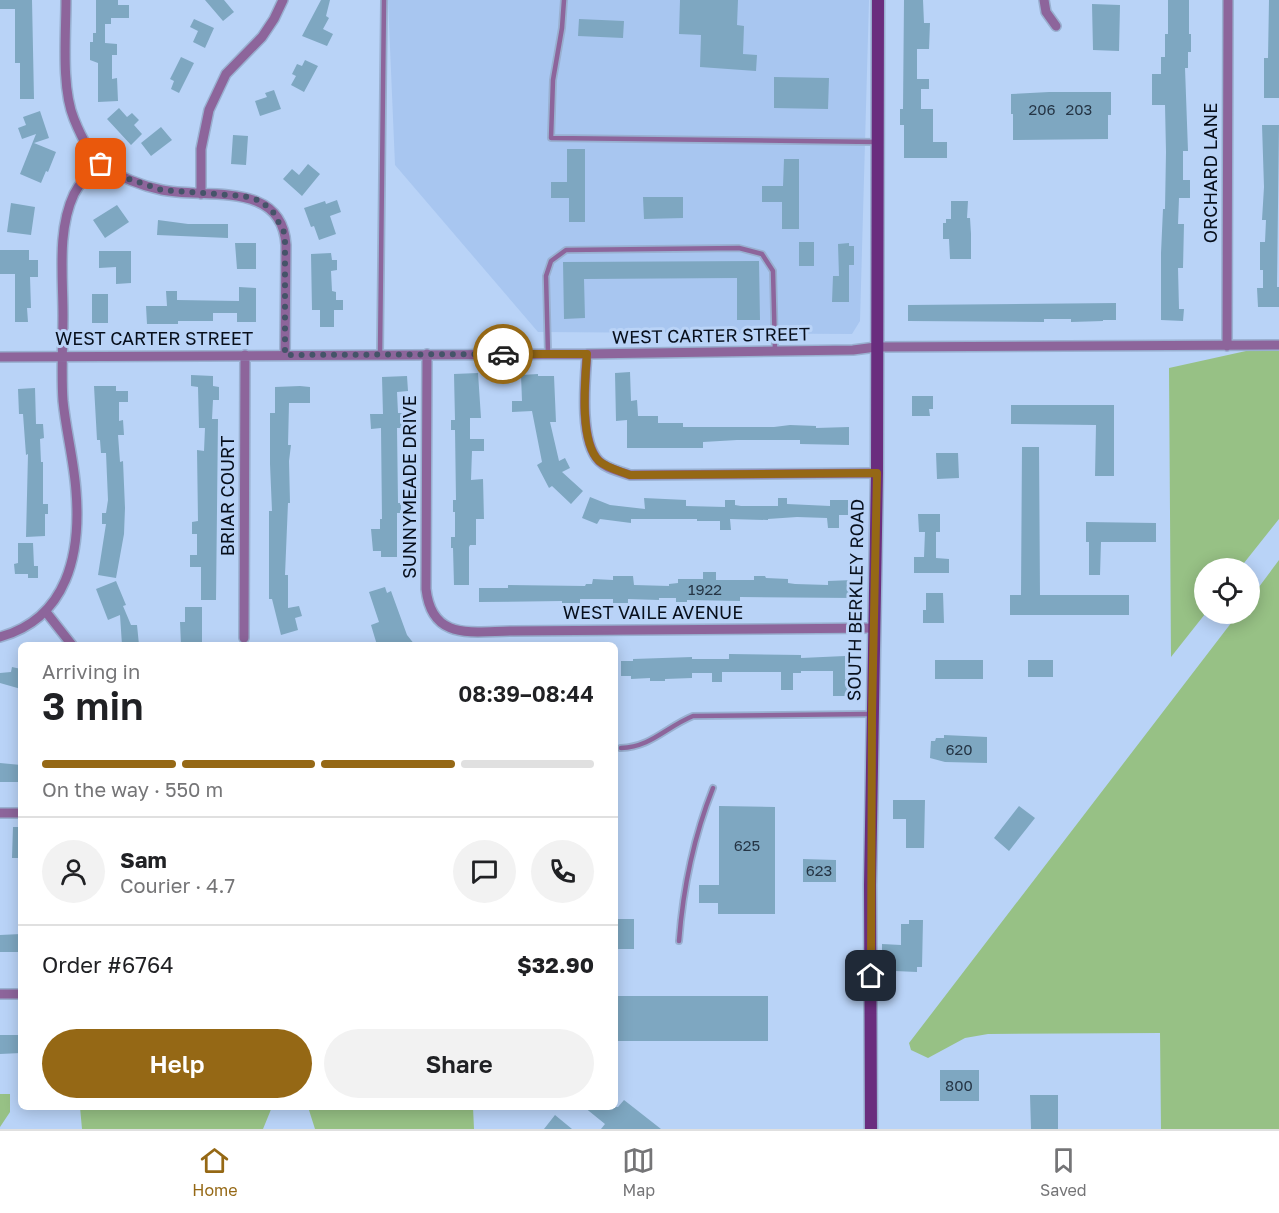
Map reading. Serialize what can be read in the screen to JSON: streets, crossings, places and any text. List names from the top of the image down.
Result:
{
  "streets": {
    "street": [
      "ORCHARD LANE",
      "WEST CARTER STREET",
      "SUNNYMEADE DRIVE",
      "BRIAR COURT",
      "SOUTH BERKLEY ROAD",
      "WEST VAILE AVENUE"
    ]
  },
  "crossings": [
    ["ORCHARD LANE", "WEST CARTER STREET"],
    ["WEST CARTER STREET", "SUNNYMEADE DRIVE"],
    ["WEST CARTER STREET", "BRIAR COURT"],
    ["WEST CARTER STREET", "SOUTH BERKLEY ROAD"],
    ["SUNNYMEADE DRIVE", "WEST VAILE AVENUE"],
    ["SOUTH BERKLEY ROAD", "WEST VAILE AVENUE"]
  ],
  "house_numbers": [
    "206",
    "203",
    "1922",
    "620",
    "625",
    "623",
    "800"
  ],
  "page": {
    "heading": ["3 min", "Arriving in", "08:39–08:44"],
    "panel": [
      "Sam",
      "Courier · 4.7",
      "Order #6764",
      "$32.90"
    ],
    "bar": "On the way · 550 m",
    "buttons": ["Help", "Share"],
    "tabs": ["Home", "Map", "Saved"]
  }
}
